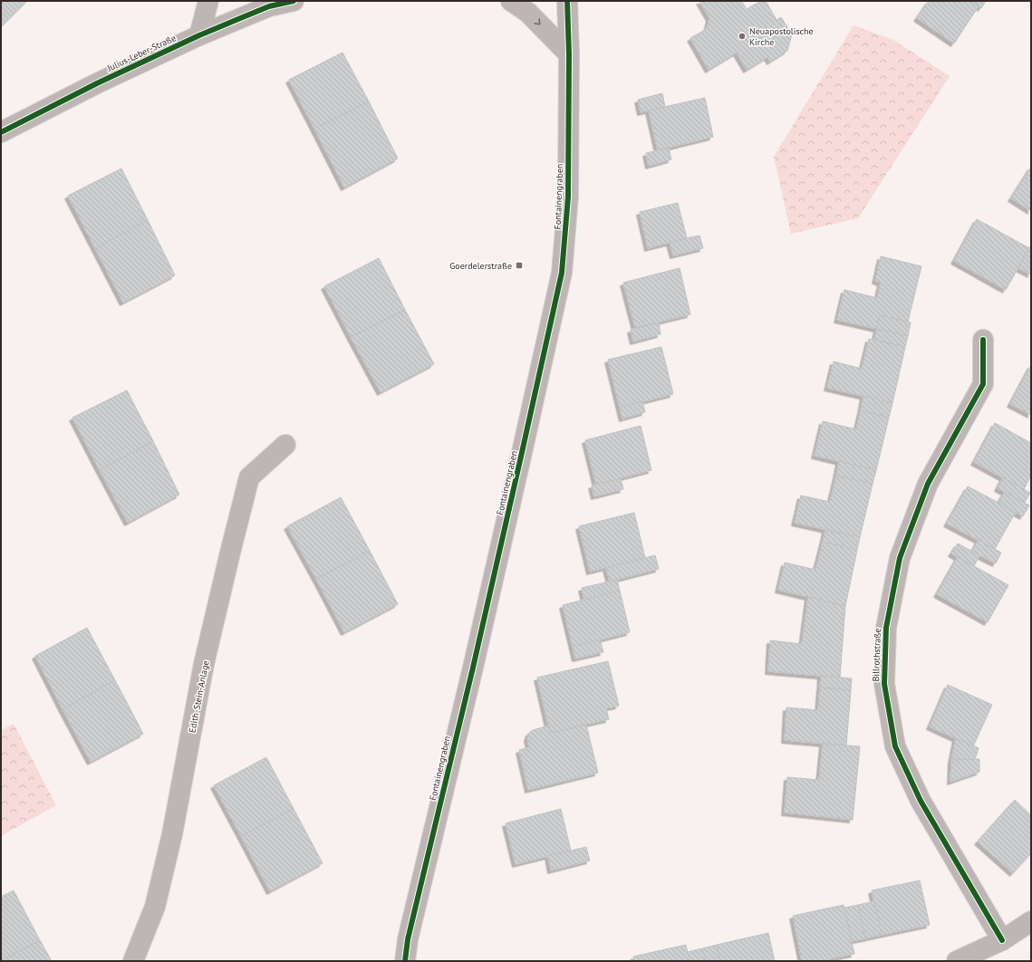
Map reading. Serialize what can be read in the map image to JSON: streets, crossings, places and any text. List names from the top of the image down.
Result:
{
  "streets": {
    "street": [
      "Julius-Leber-Straße",
      "Fontainengraben",
      "Billrothstraße",
      "Edith-Stein-Anlage"
    ]
  },
  "places": {
    "other": ["Neuapostolische Kirche"],
    "transit": ["Goerdelerstraße"]
  }
}
